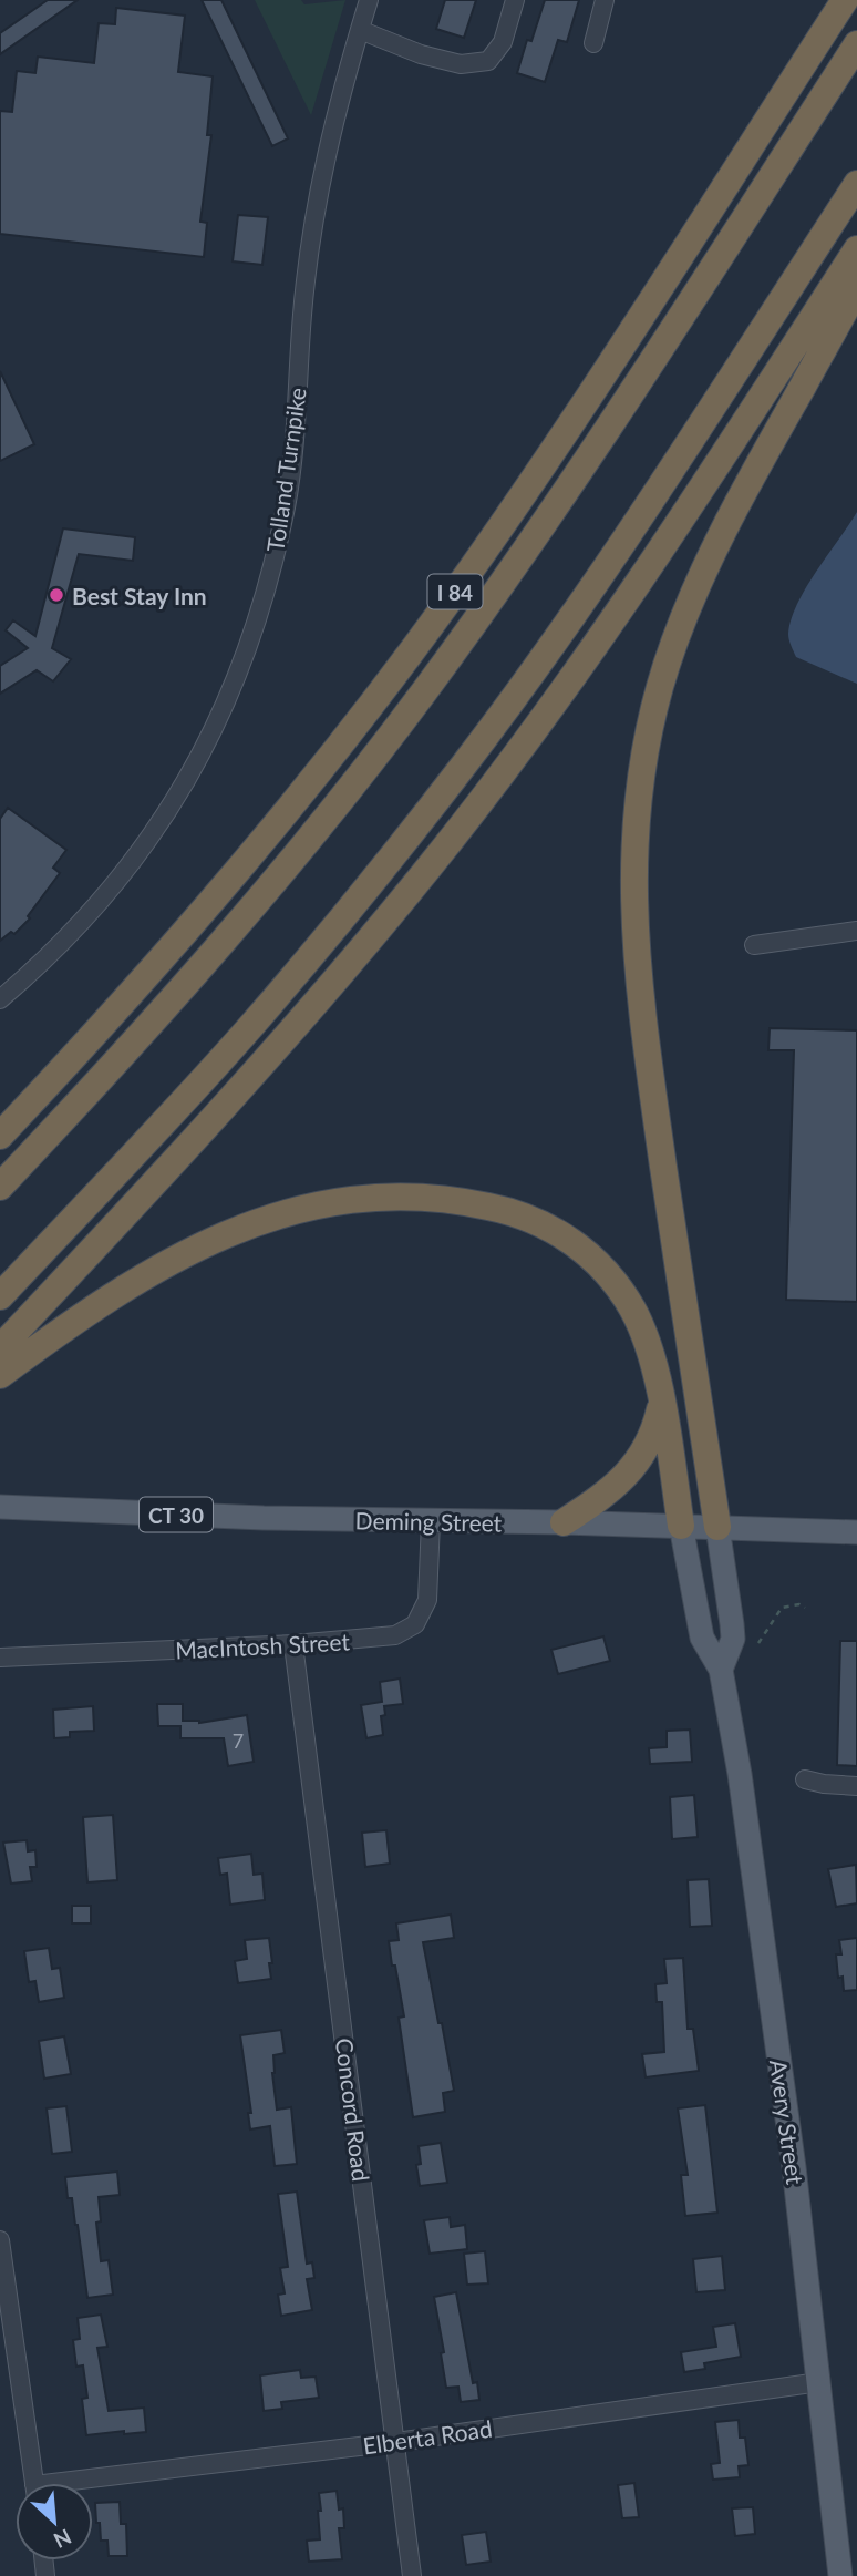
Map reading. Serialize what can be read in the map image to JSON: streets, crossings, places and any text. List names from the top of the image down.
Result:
{
  "streets": {
    "highway": ["I 84"],
    "main road": ["CT 30", "Deming Street", "Avery Street"],
    "street": [
      "Tolland Turnpike",
      "MacIntosh Street",
      "Concord Road",
      "Elberta Road"
    ]
  },
  "crossings": [
    ["Deming Street", "MacIntosh Street"],
    ["Deming Street", "Avery Street"],
    ["MacIntosh Street", "Concord Road"],
    ["Concord Road", "Elberta Road"],
    ["Avery Street", "Elberta Road"]
  ],
  "places": ["Best Stay Inn"],
  "house_numbers": ["7"],
  "north": "bottom right"
}
